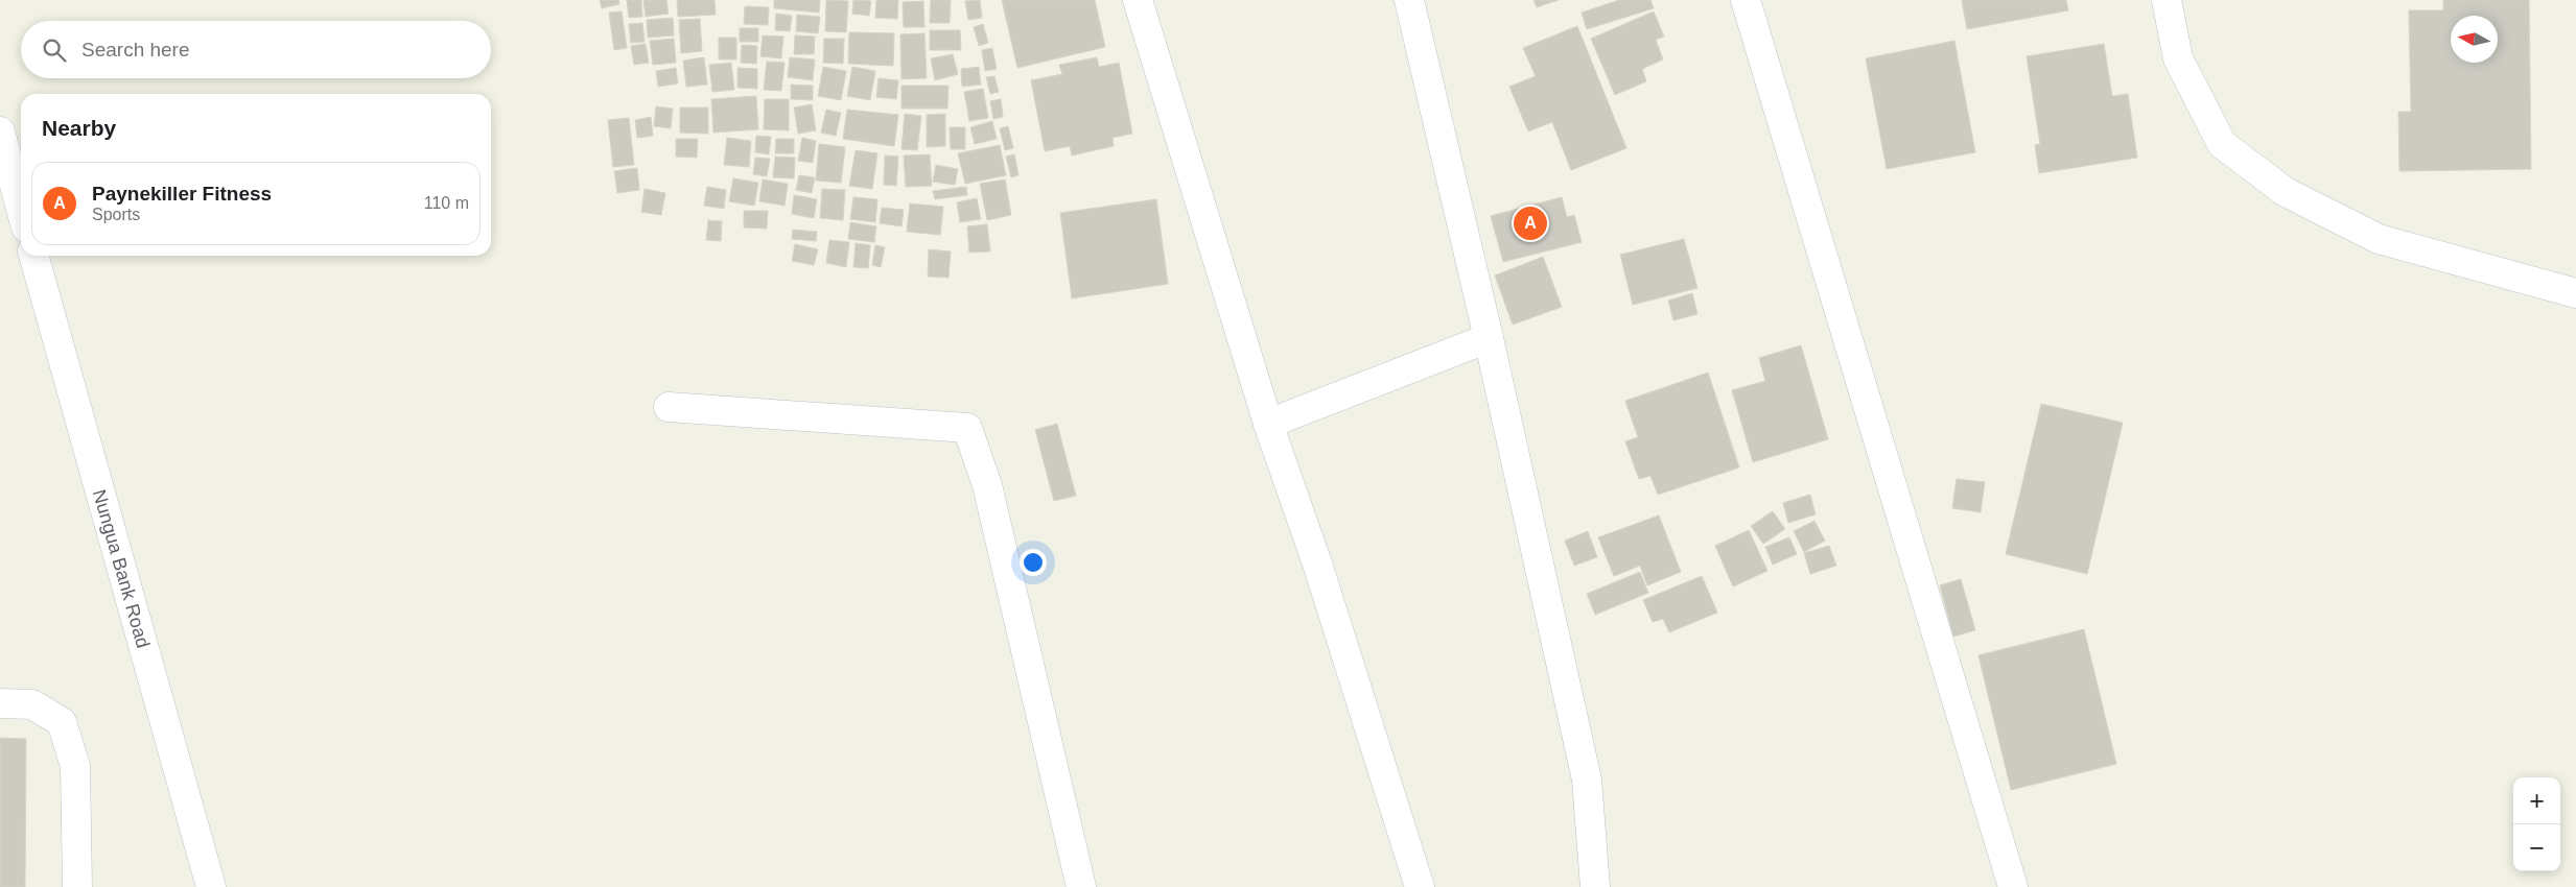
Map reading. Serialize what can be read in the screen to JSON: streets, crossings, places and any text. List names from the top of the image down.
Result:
{
  "streets": {
    "street": ["Nungua Bank Road"]
  },
  "north": "left",
  "page": {
    "search": "Search here",
    "heading": "Nearby",
    "list": [
      {
        "mark": "A",
        "name": "Paynekiller Fitness",
        "note": "Sports",
        "value": "110 m"
      }
    ],
    "pins": "A",
    "map_buttons": ["+", "−"]
  }
}
